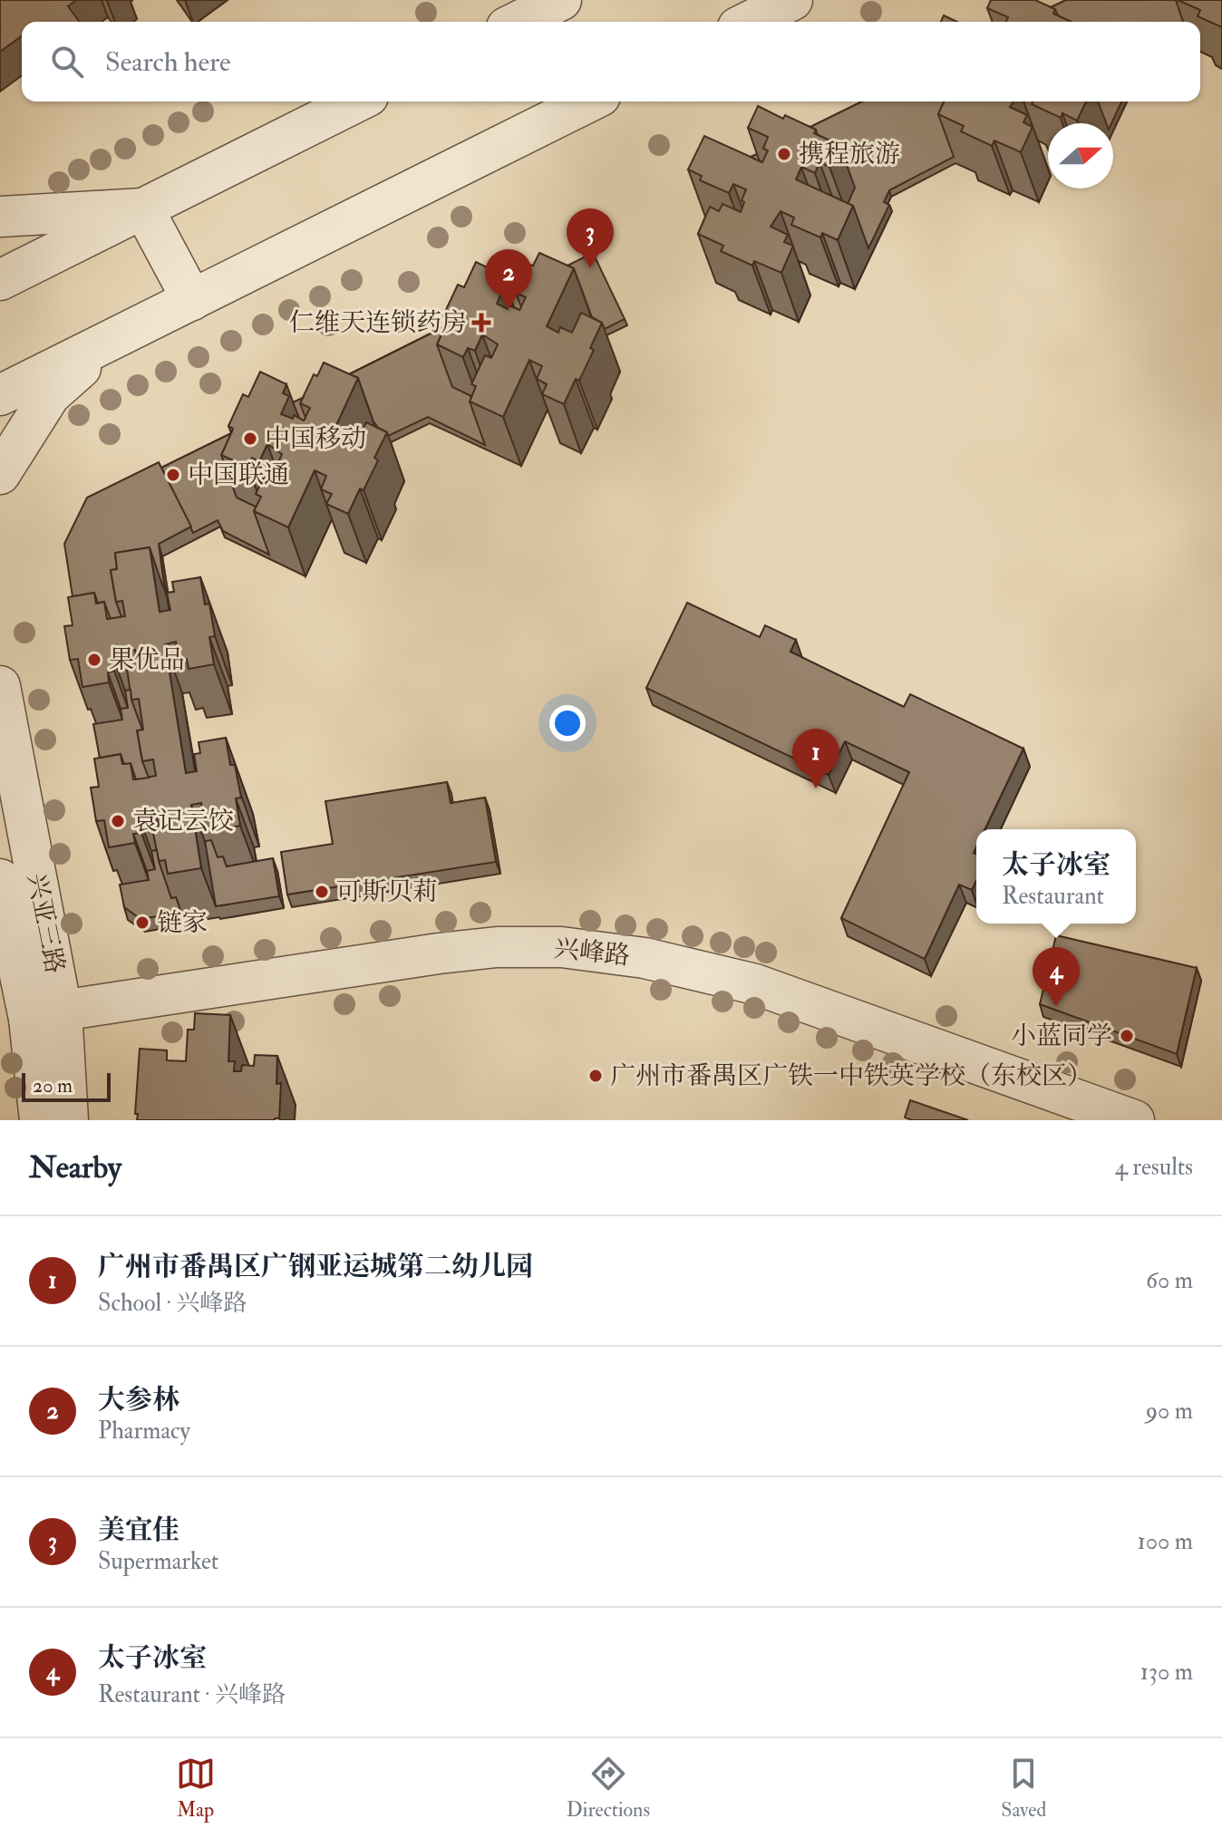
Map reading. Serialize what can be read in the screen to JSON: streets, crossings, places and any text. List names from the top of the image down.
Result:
{
  "streets": {
    "street": ["兴亚三路", "兴峰路"]
  },
  "crossings": [
    ["兴亚三路", "兴峰路"]
  ],
  "places": {
    "other": [
      "携程旅游",
      "中国移动",
      "中国联通",
      "果优品",
      "袁记云饺",
      "可斯贝莉",
      "链家",
      "小蓝同学",
      "广州市番禺区广铁一中铁英学校（东校区）"
    ],
    "health": ["仁维天连锁药房"]
  },
  "scale_bar": "20 m",
  "north": "right",
  "page": {
    "search": "Search here",
    "pins": [
      "3",
      "2",
      "1",
      "4"
    ],
    "popup": ["太子冰室", "Restaurant"],
    "scale": "20 m",
    "heading": ["Nearby", "4 results"],
    "list": [
      {
        "mark": "1",
        "name": "广州市番禺区广钢亚运城第二幼儿园",
        "note": "School · 兴峰路",
        "value": "60 m"
      },
      {
        "mark": "2",
        "name": "大参林",
        "note": "Pharmacy",
        "value": "90 m"
      },
      {
        "mark": "3",
        "name": "美宜佳",
        "note": "Supermarket",
        "value": "100 m"
      },
      {
        "mark": "4",
        "name": "太子冰室",
        "note": "Restaurant · 兴峰路",
        "value": "130 m"
      }
    ],
    "nav": ["Map", "Directions", "Saved"]
  }
}
